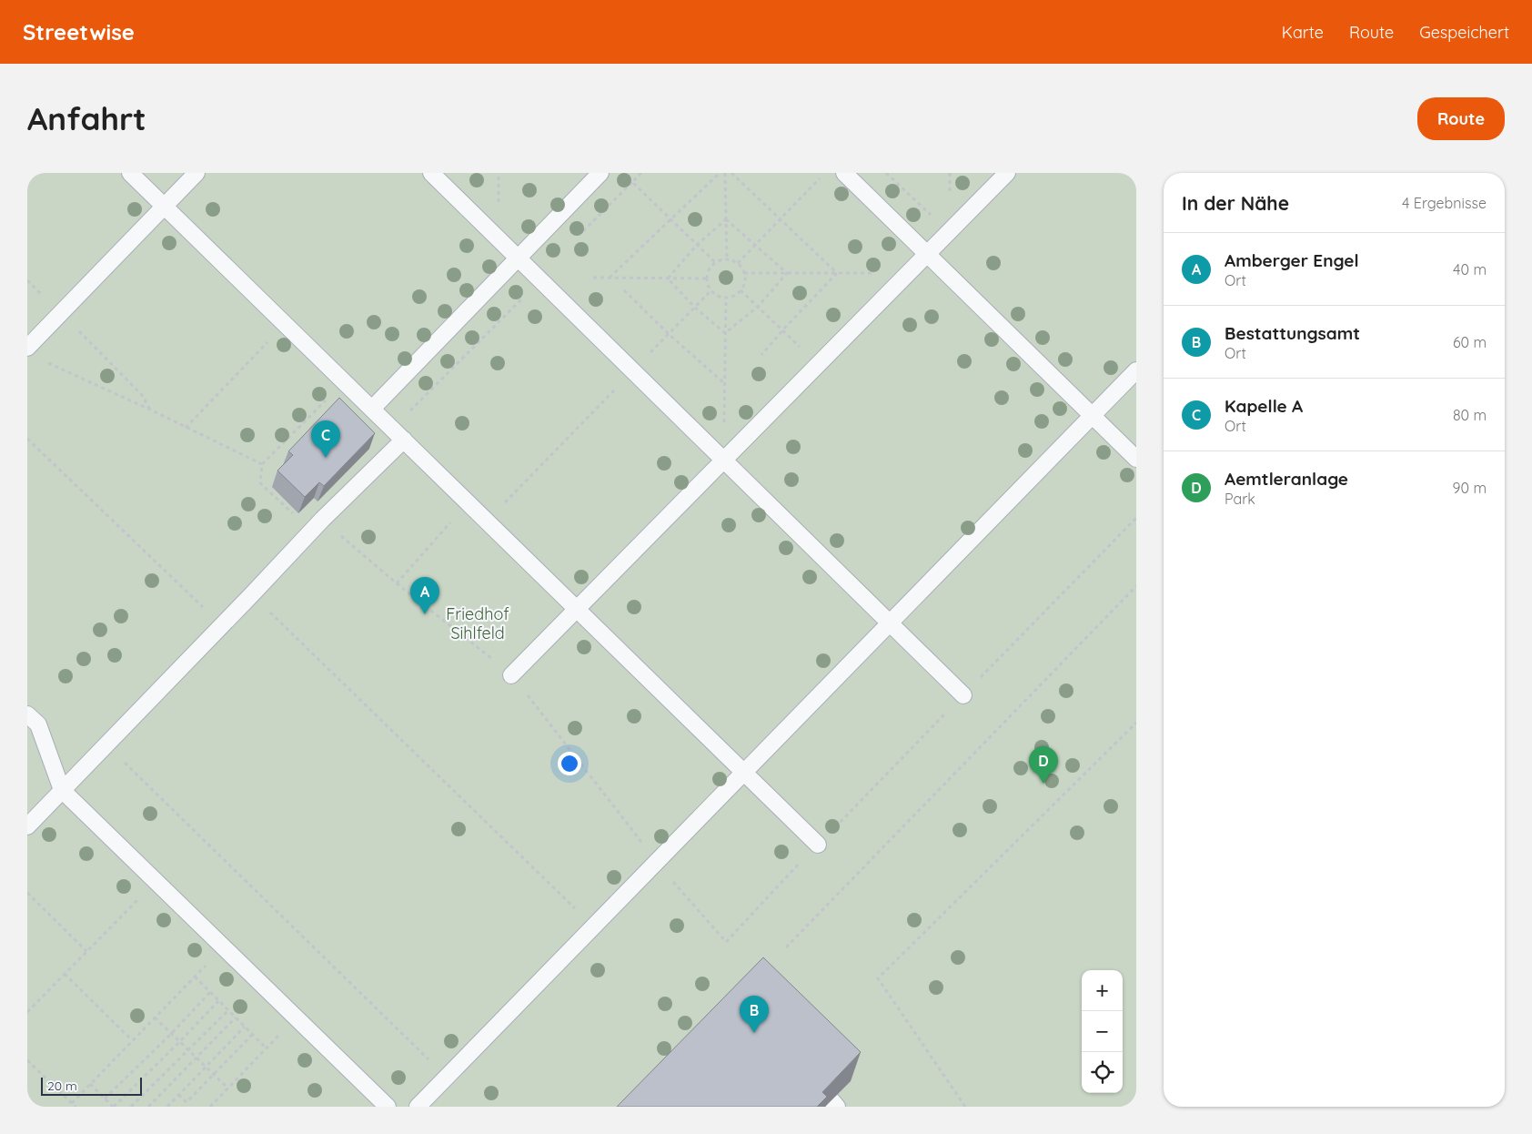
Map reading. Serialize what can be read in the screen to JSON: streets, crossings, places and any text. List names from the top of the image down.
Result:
{
  "parks": ["Friedhof Sihlfeld"],
  "scale_bar": "20 m",
  "page": {
    "header": "Streetwise",
    "nav": ["Karte", "Route", "Gespeichert"],
    "buttons": "Route",
    "title": "Anfahrt",
    "heading": ["In der Nähe", "4 Ergebnisse"],
    "list": [
      {
        "mark": "A",
        "name": "Amberger Engel",
        "note": "Ort",
        "value": "40 m"
      },
      {
        "mark": "B",
        "name": "Bestattungsamt",
        "note": "Ort",
        "value": "60 m"
      },
      {
        "mark": "C",
        "name": "Kapelle A",
        "note": "Ort",
        "value": "80 m"
      },
      {
        "mark": "D",
        "name": "Aemtleranlage",
        "note": "Park",
        "value": "90 m"
      }
    ],
    "pins": [
      "C",
      "A",
      "D",
      "B"
    ],
    "map_buttons": ["+", "−"],
    "scale": "20 m"
  }
}
